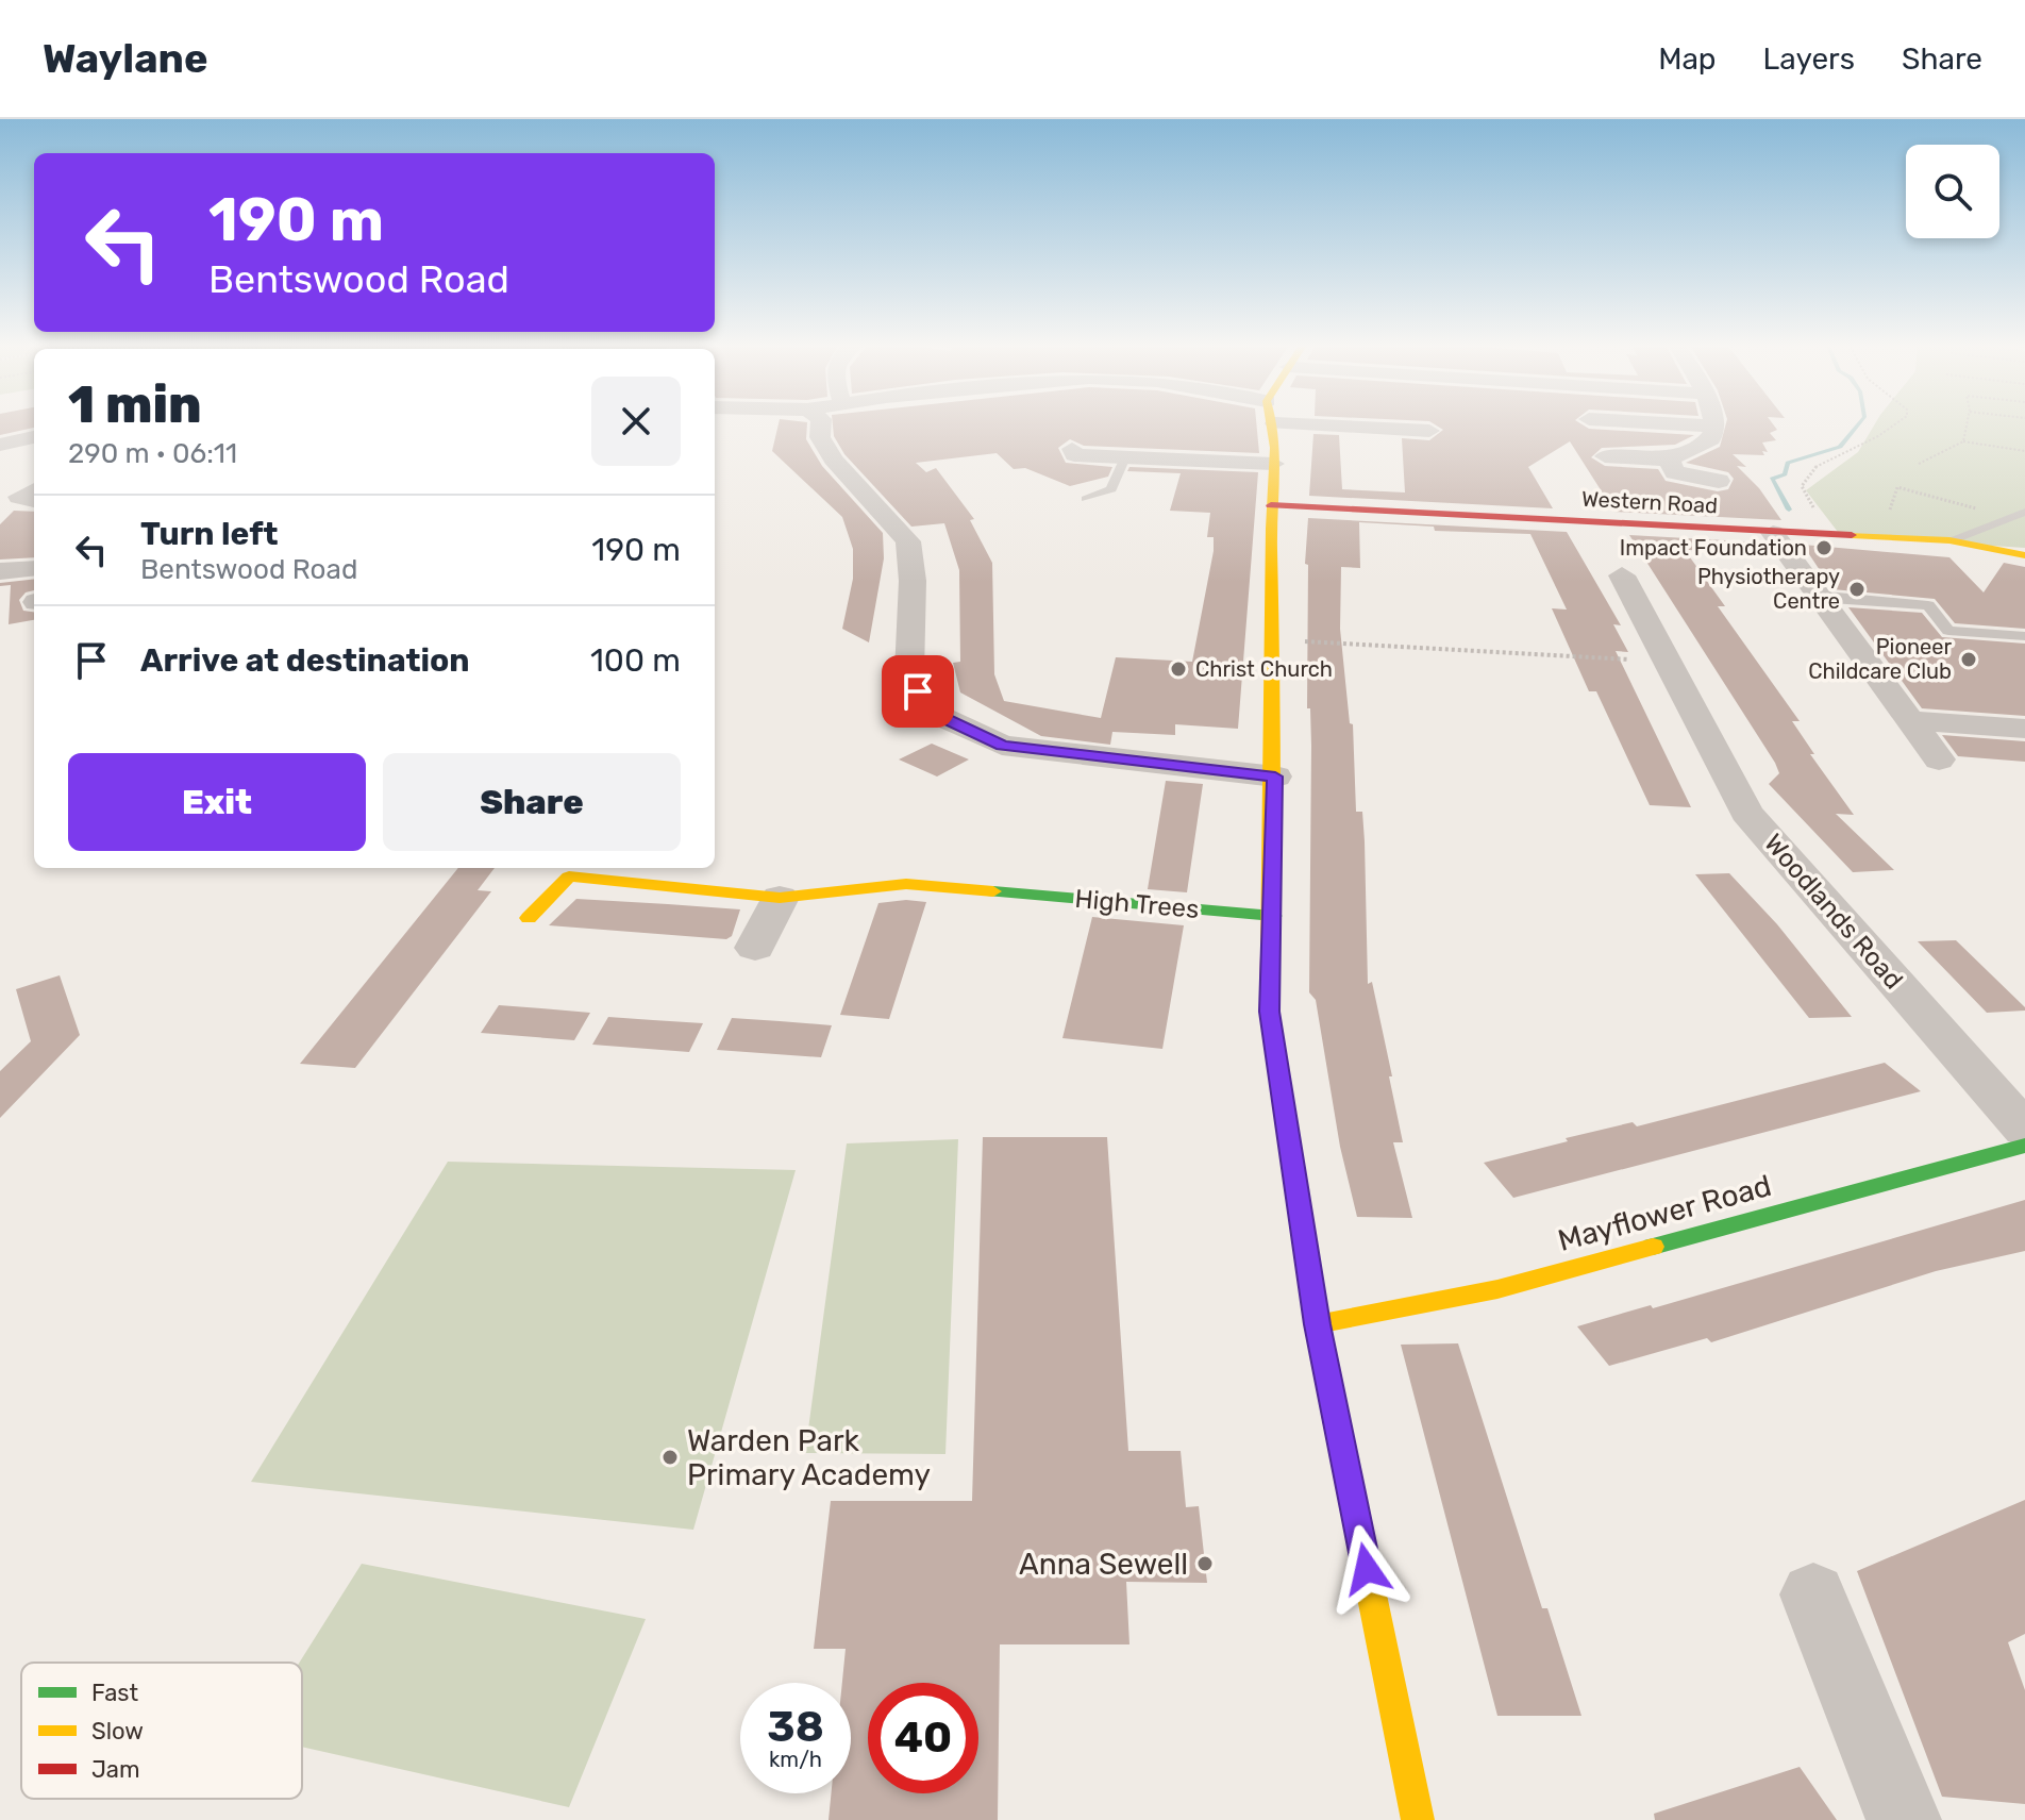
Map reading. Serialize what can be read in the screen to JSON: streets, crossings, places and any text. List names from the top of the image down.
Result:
{
  "streets": {
    "street": [
      "Western Road",
      "High Trees",
      "Woodlands Road",
      "Mayflower Road"
    ]
  },
  "places": [
    "Impact Foundation",
    "Physiotherapy Centre",
    "Pioneer Childcare Club",
    "Christ Church",
    "Warden Park Primary Academy",
    "Anna Sewell"
  ],
  "legend": ["Fast", "Slow", "Jam"],
  "page": {
    "header": "Waylane",
    "nav": ["Map", "Layers", "Share"],
    "turn": ["190 m", "Bentswood Road"],
    "heading": ["1 min", "290 m · 06:11"],
    "list": [
      {
        "name": "Turn left",
        "note": "Bentswood Road",
        "value": "190 m"
      },
      {
        "name": "Arrive at destination",
        "value": "100 m"
      }
    ],
    "buttons": ["Exit", "Share"],
    "speed": "38 km/h",
    "limit": "40"
  }
}
